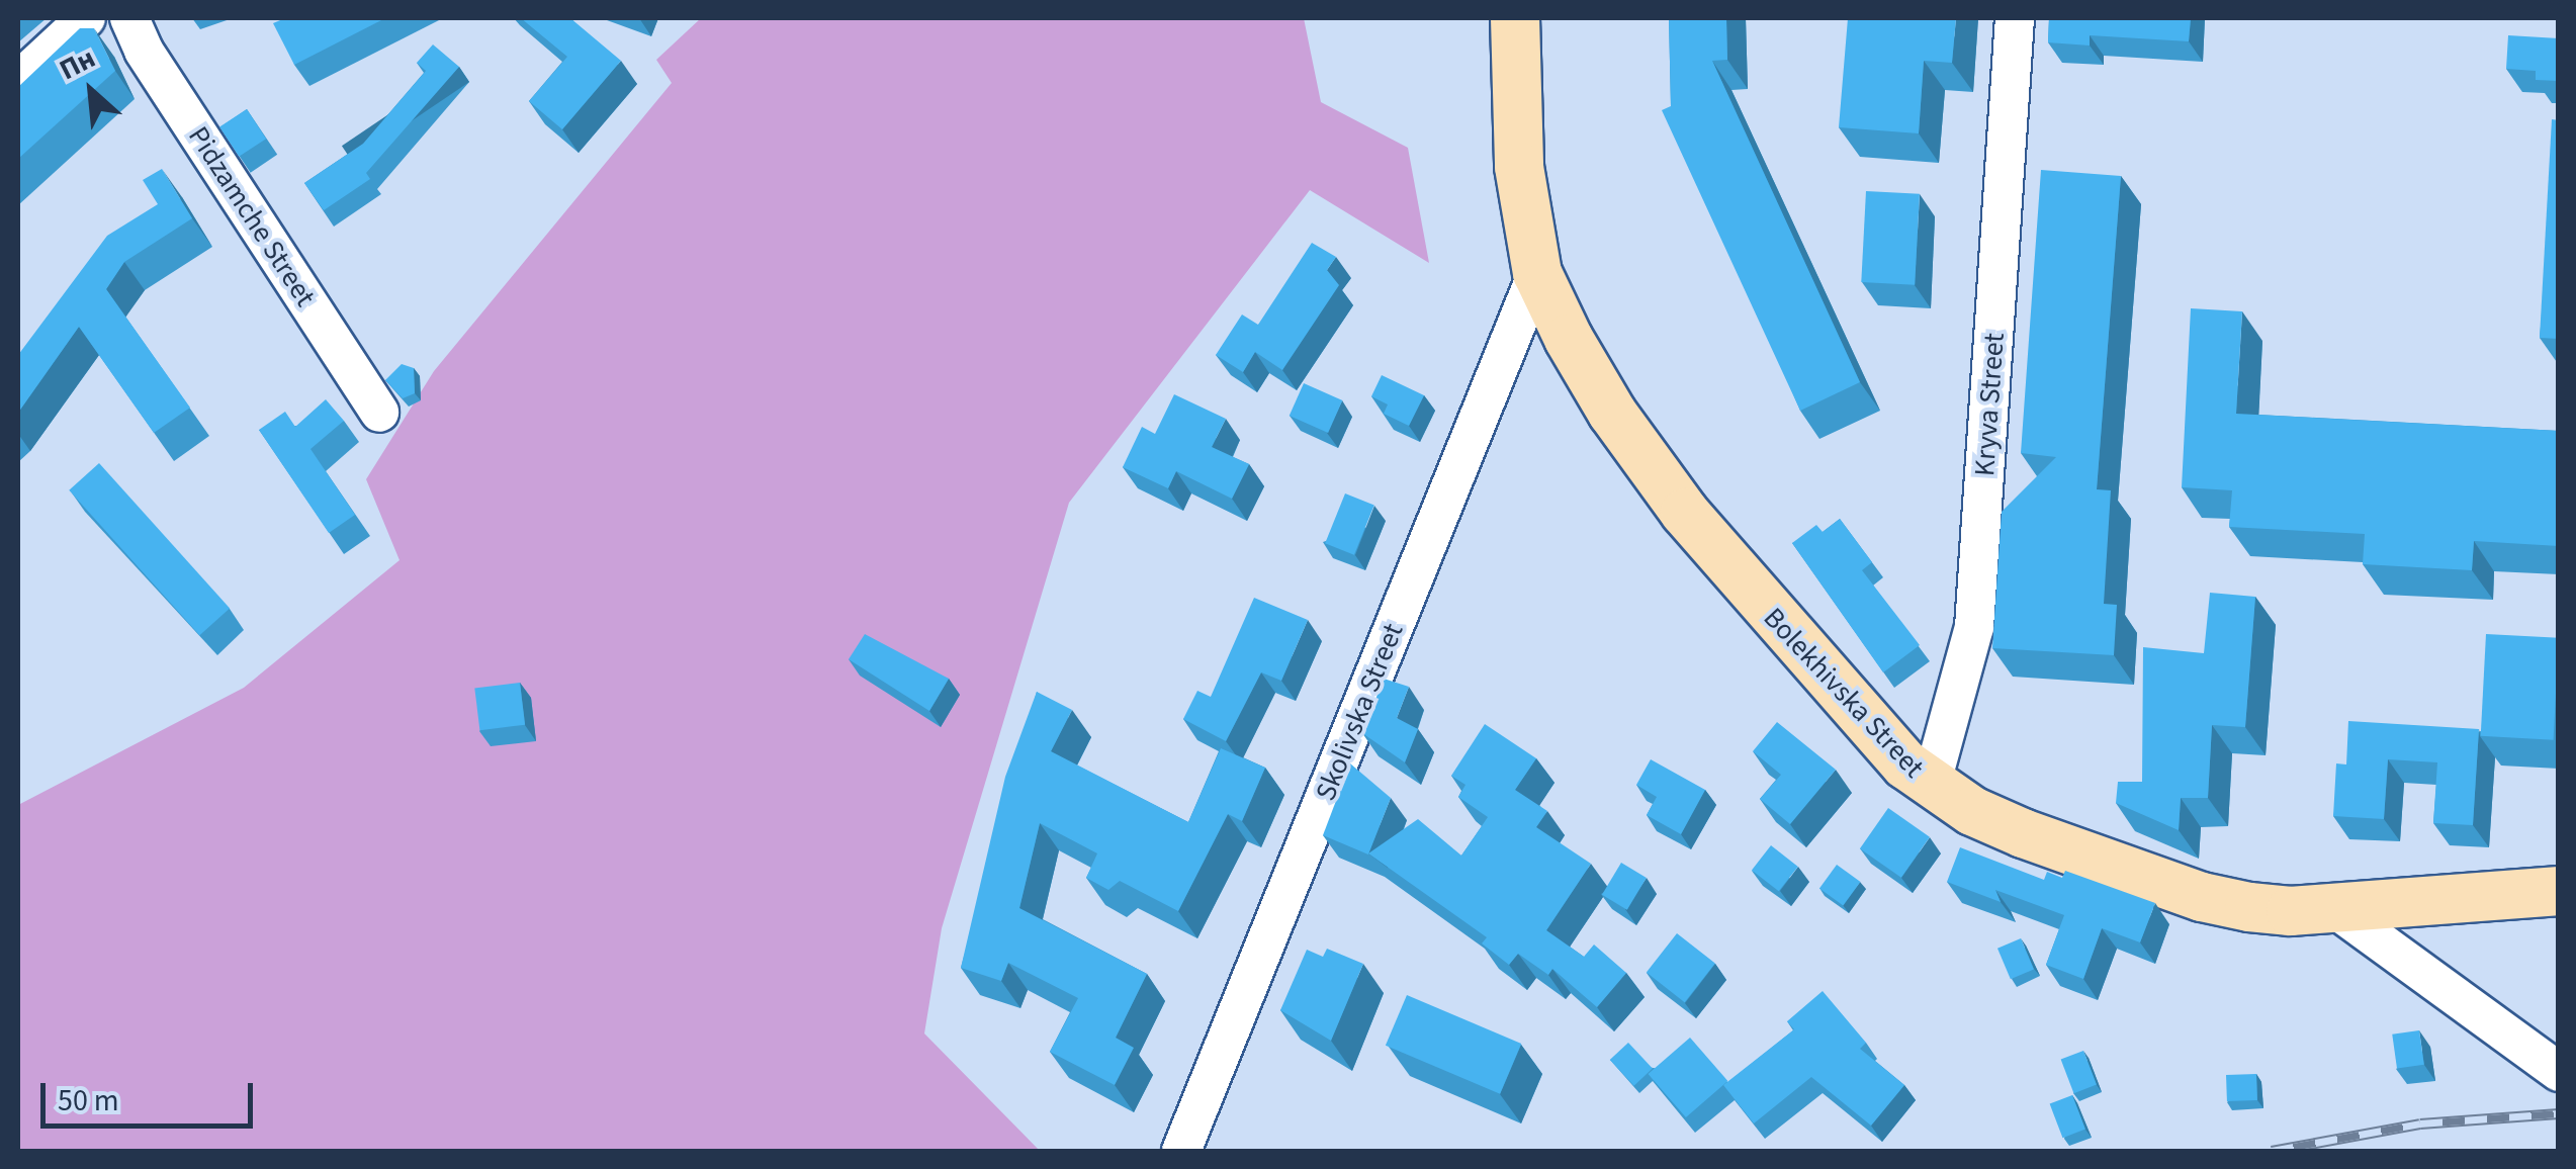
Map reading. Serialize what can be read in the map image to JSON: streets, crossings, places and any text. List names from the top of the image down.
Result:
{
  "streets": {
    "main road": ["Bolekhivska Street"],
    "street": ["Pidzamche Street", "Kryva Street", "Skolivska Street"]
  },
  "crossings": [
    ["Kryva Street", "Bolekhivska Street"],
    ["Bolekhivska Street", "Skolivska Street"]
  ],
  "scale_bar": "50 m",
  "north": "top left"
}
